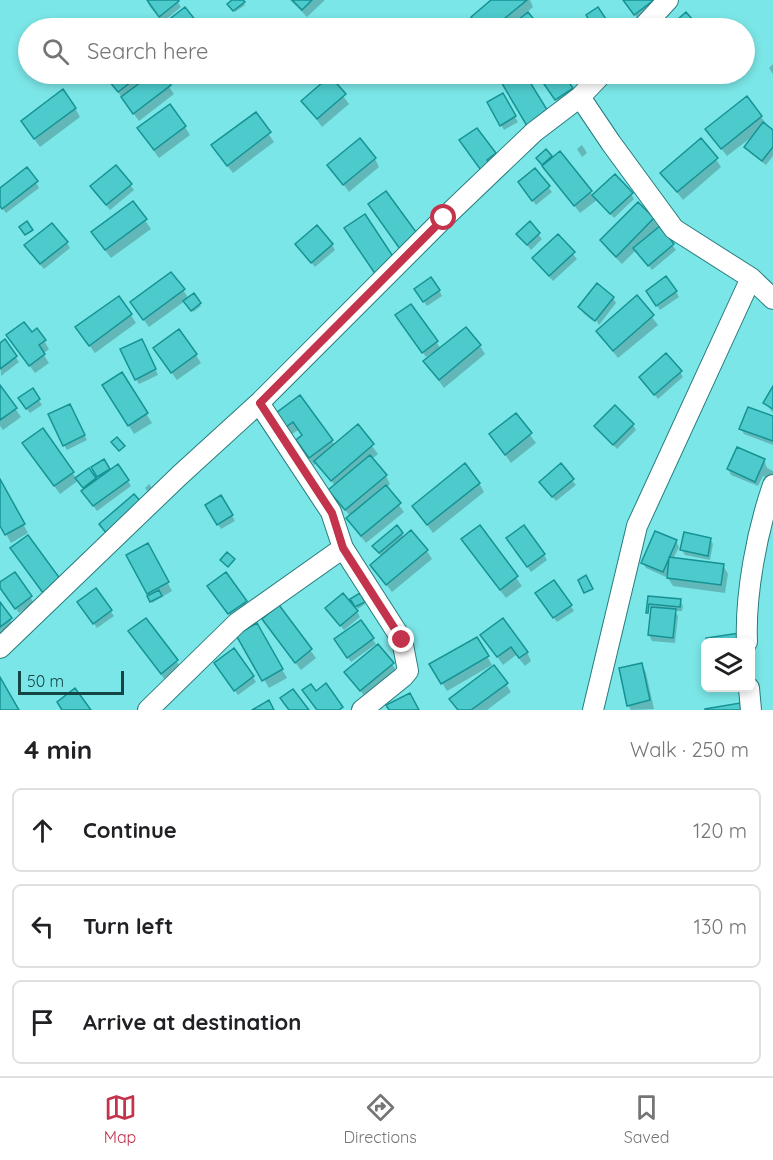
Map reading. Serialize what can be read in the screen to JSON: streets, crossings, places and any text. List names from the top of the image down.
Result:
{
  "scale_bar": "50 m",
  "page": {
    "search": "Search here",
    "scale": "50 m",
    "heading": ["4 min", "Walk · 250 m"],
    "list": [
      ["Continue", "120 m"],
      ["Turn left", "130 m"],
      "Arrive at destination"
    ],
    "nav": ["Map", "Directions", "Saved"]
  }
}
